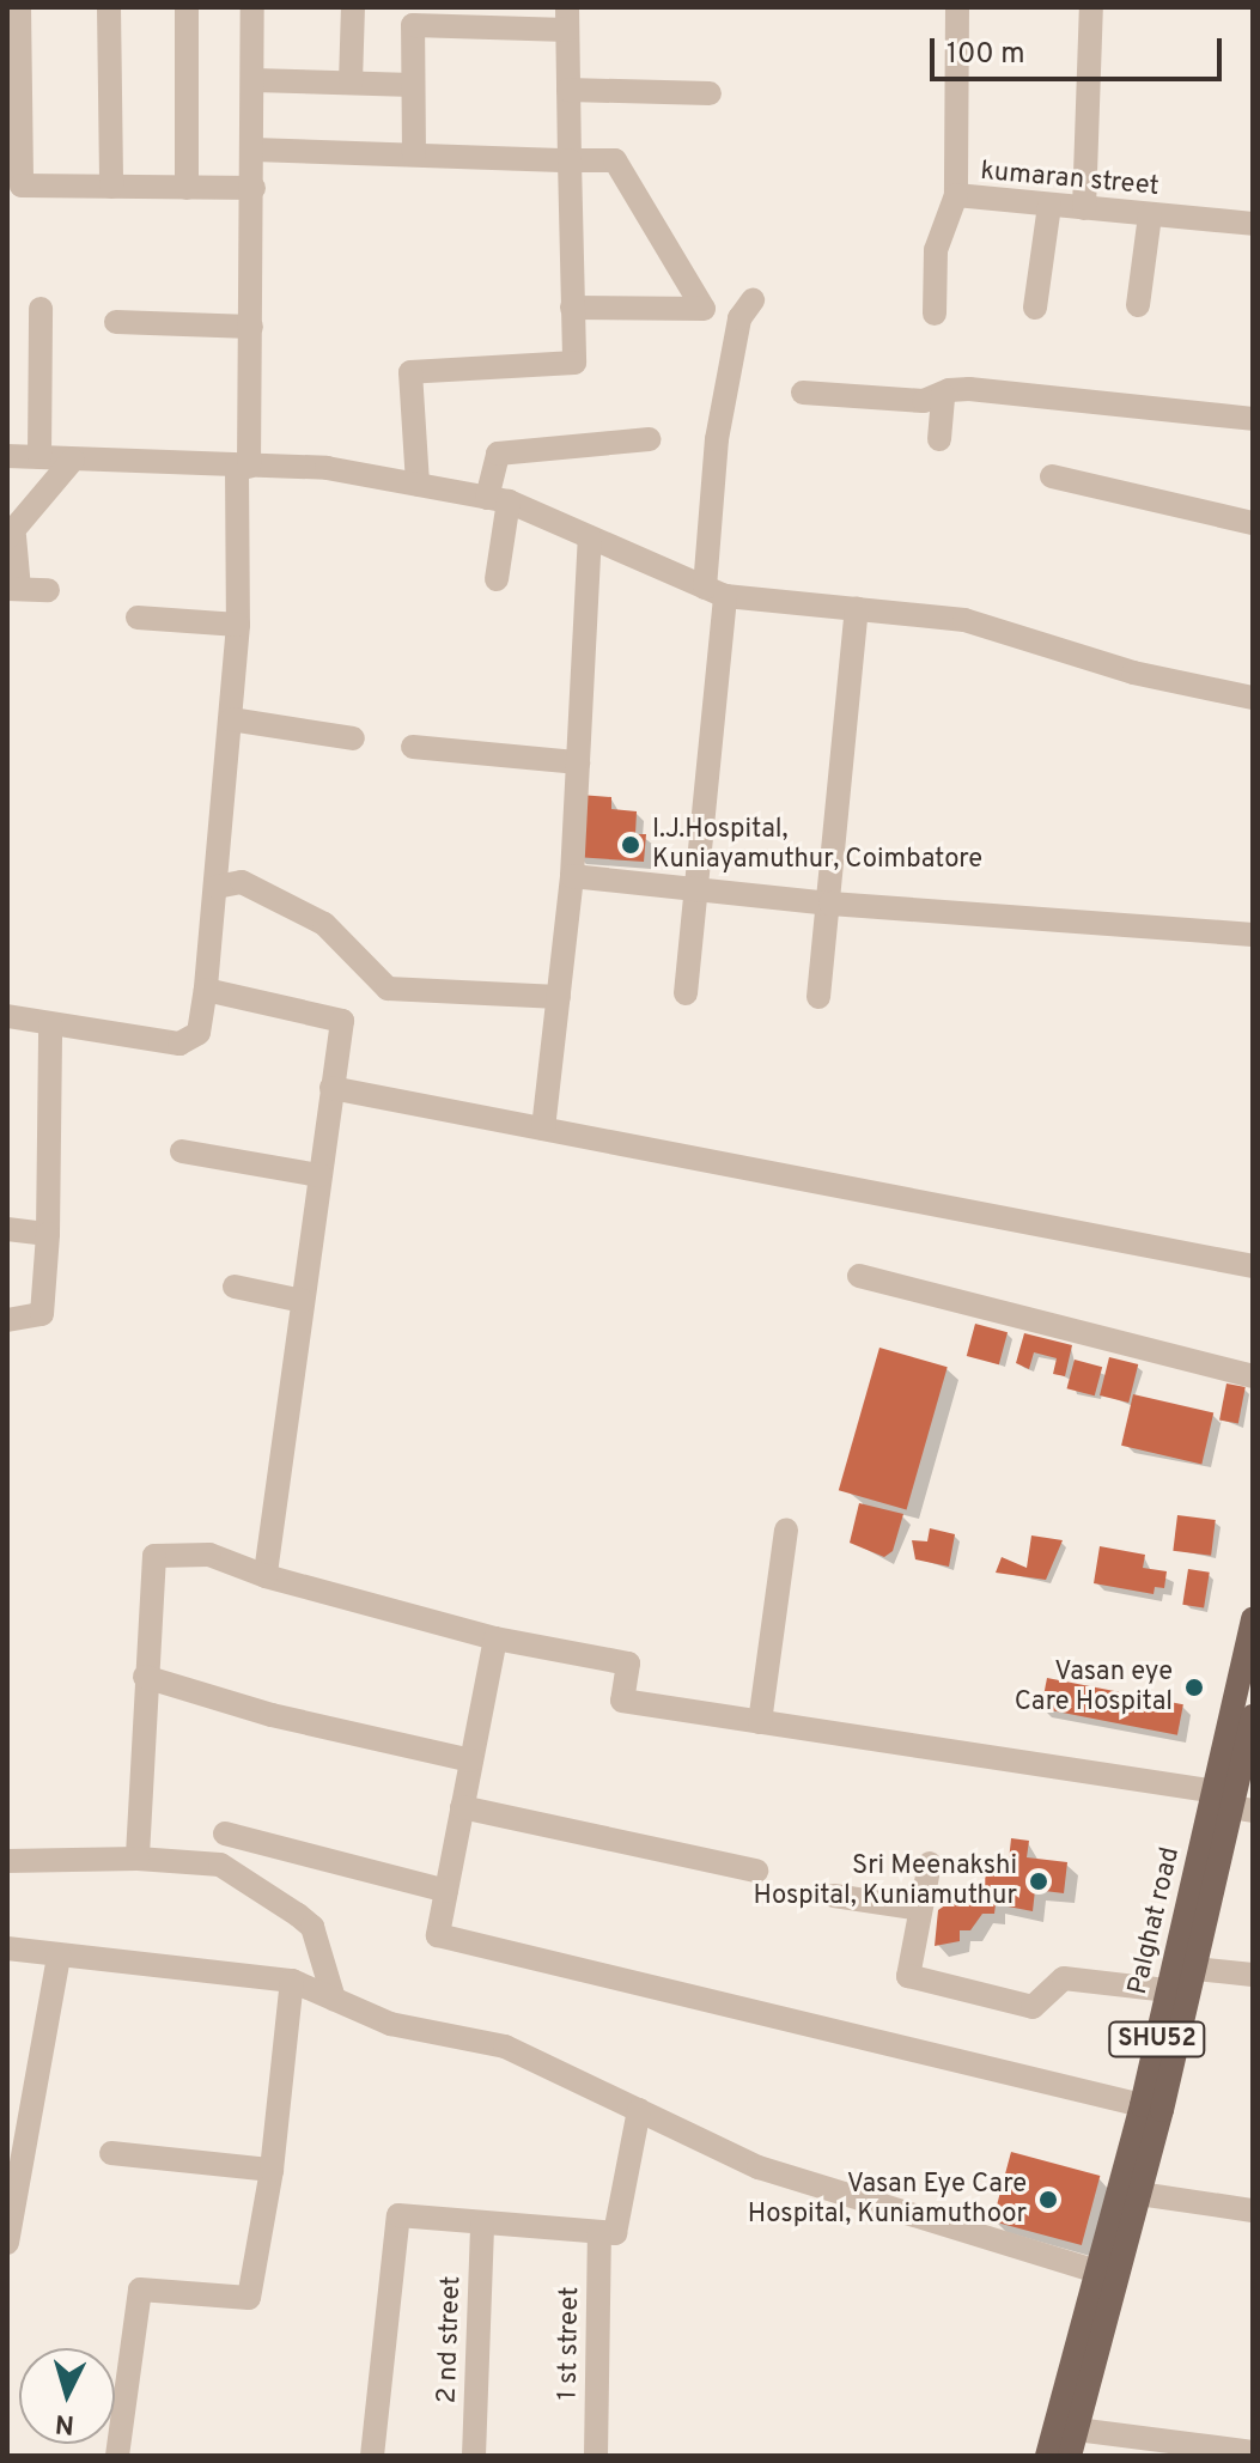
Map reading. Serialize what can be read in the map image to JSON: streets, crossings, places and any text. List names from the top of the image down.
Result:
{
  "streets": {
    "main road": ["Palghat road", "SHU52"],
    "street": ["kumaran street", "2 nd street", "1 st street"]
  },
  "places": [
    "I.J.Hospital, Kuniayamuthur, Coimbatore",
    "Vasan eye Care Hospital",
    "Sri Meenakshi Hospital, Kuniamuthur",
    "Vasan Eye Care Hospital, Kuniamuthoor"
  ],
  "scale_bar": "100 m",
  "north": "bottom"
}
